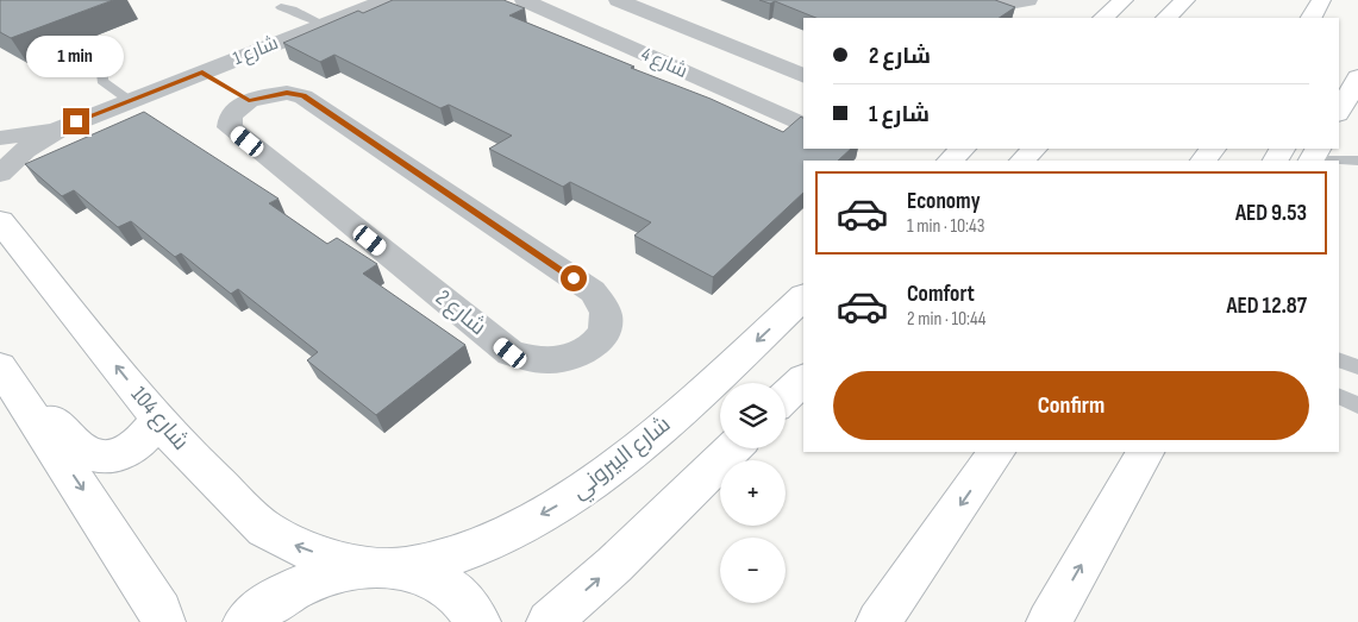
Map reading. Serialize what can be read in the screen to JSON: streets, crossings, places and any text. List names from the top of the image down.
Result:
{
  "streets": {
    "street": [
      "شارع 1",
      "شارع 4",
      "شارع 2",
      "شارع 104",
      "شارع البيروني"
    ]
  },
  "page": {
    "banner": ["شارع 2", "شارع 1"],
    "bubble": "1 min",
    "list": [
      {
        "name": "Economy",
        "note": "1 min · 10:43",
        "value": "AED 9.53"
      },
      {
        "name": "Comfort",
        "note": "2 min · 10:44",
        "value": "AED 12.87"
      }
    ],
    "buttons": "Confirm",
    "map_buttons": ["+", "−"]
  }
}
